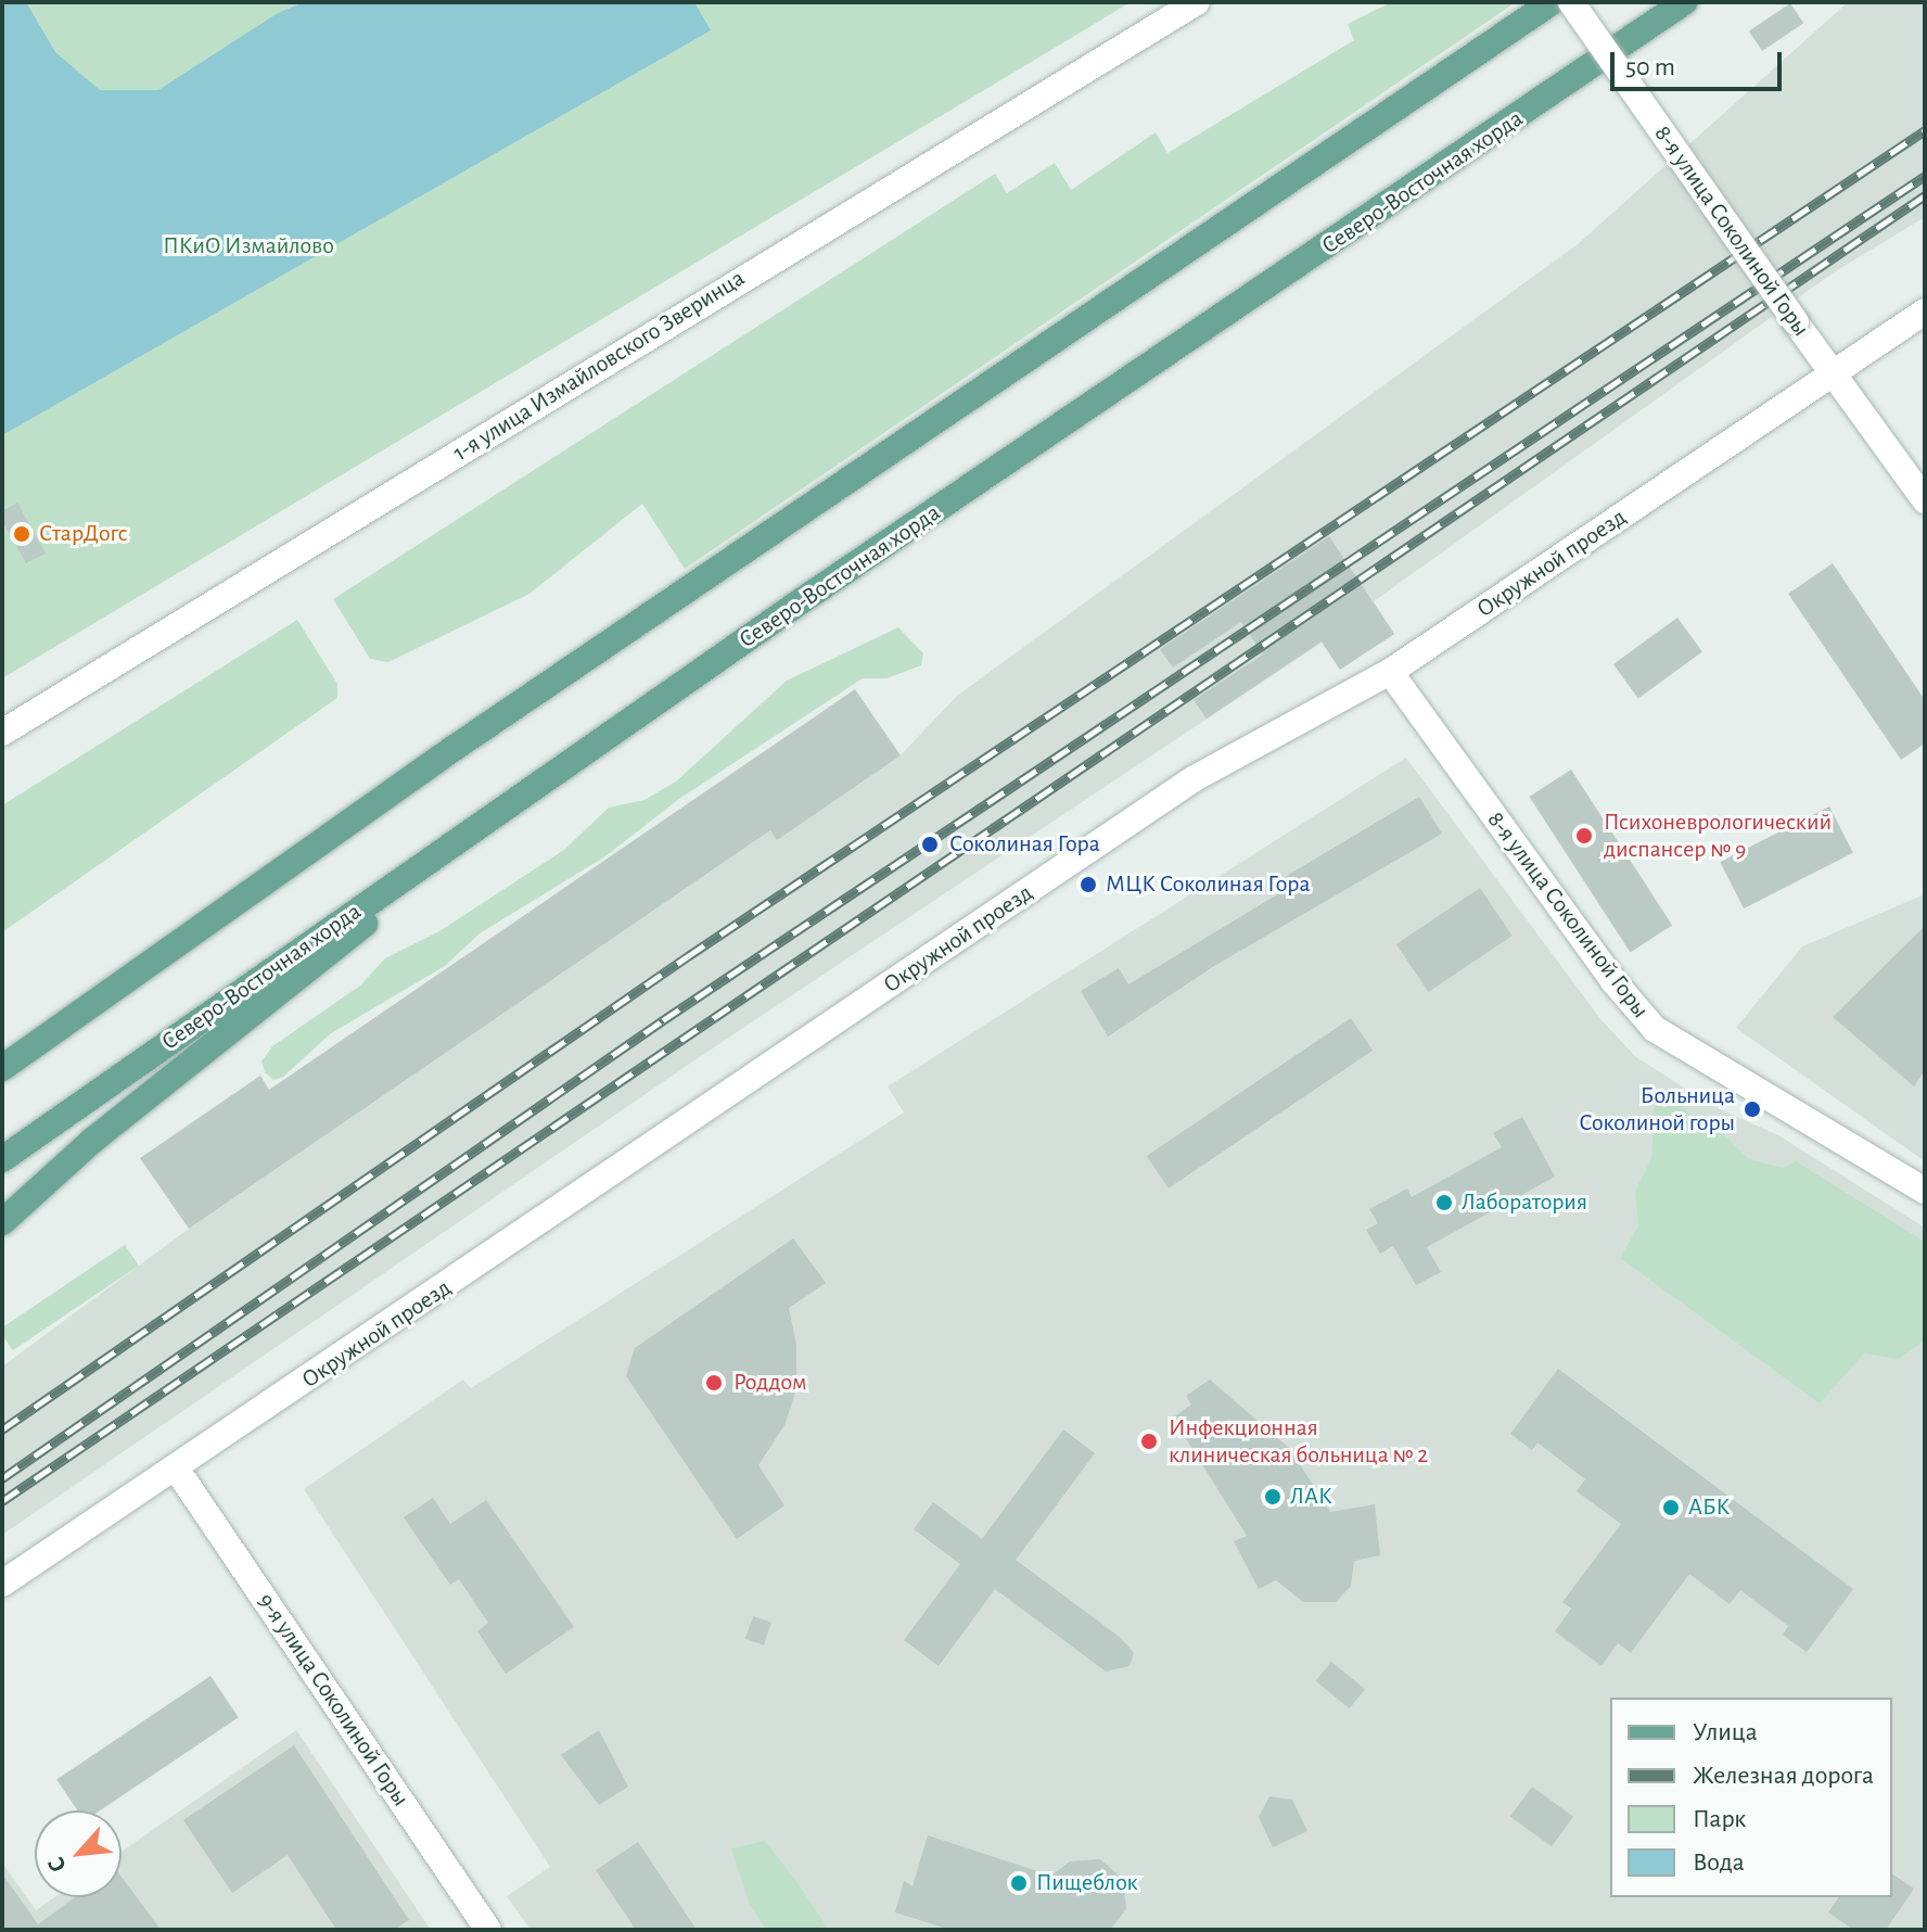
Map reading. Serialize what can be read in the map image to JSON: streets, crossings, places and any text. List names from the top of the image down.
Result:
{
  "streets": {
    "main road": ["Северо-Восточная хорда"],
    "street": [
      "8-я улица Соколиной Горы",
      "1-я улица Измайловского Зверинца",
      "Окружной проезд",
      "9-я улица Соколиной Горы"
    ]
  },
  "crossings": [
    ["8-я улица Соколиной Горы", "Окружной проезд"],
    ["Окружной проезд", "9-я улица Соколиной Горы"]
  ],
  "parks": ["ПКиО Измайлово"],
  "places": [
    "СтарДогс",
    "Психоневрологический диспансер № 9",
    "Соколиная Гора",
    "МЦК Соколиная Гора",
    "Больница Соколиной горы",
    "Лаборатория",
    "Роддом",
    "Инфекционная клиническая больница № 2",
    "ЛАК",
    "АБК",
    "Пищеблок"
  ],
  "legend": [
    "Улица",
    "Железная дорога",
    "Парк",
    "Вода"
  ],
  "scale_bar": "50 m",
  "north": "bottom left"
}
